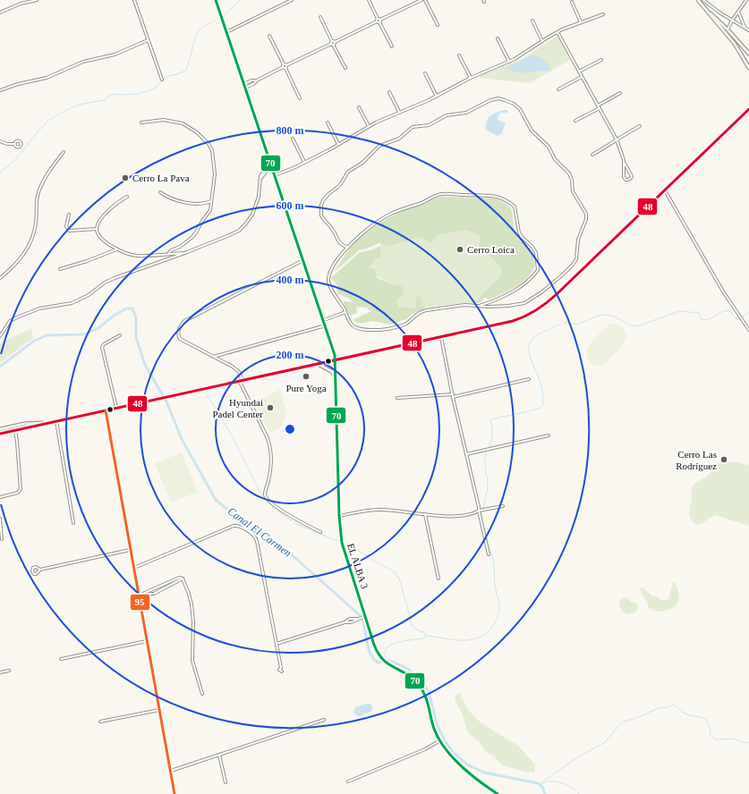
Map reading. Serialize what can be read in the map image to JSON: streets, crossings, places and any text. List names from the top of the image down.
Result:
{
  "streets": {
    "street": ["EL ALBA 3"]
  },
  "water": ["Canal El Carmen"],
  "places": [
    "Cerro La Pava",
    "Cerro Loica",
    "Pure Yoga",
    "Hyundai Padel Center",
    "Cerro Las Rodríguez"
  ],
  "lines": ["transit line 70", "transit line 48", "transit line 95"],
  "rings": [
    "800 m",
    "600 m",
    "400 m",
    "200 m"
  ]
}
